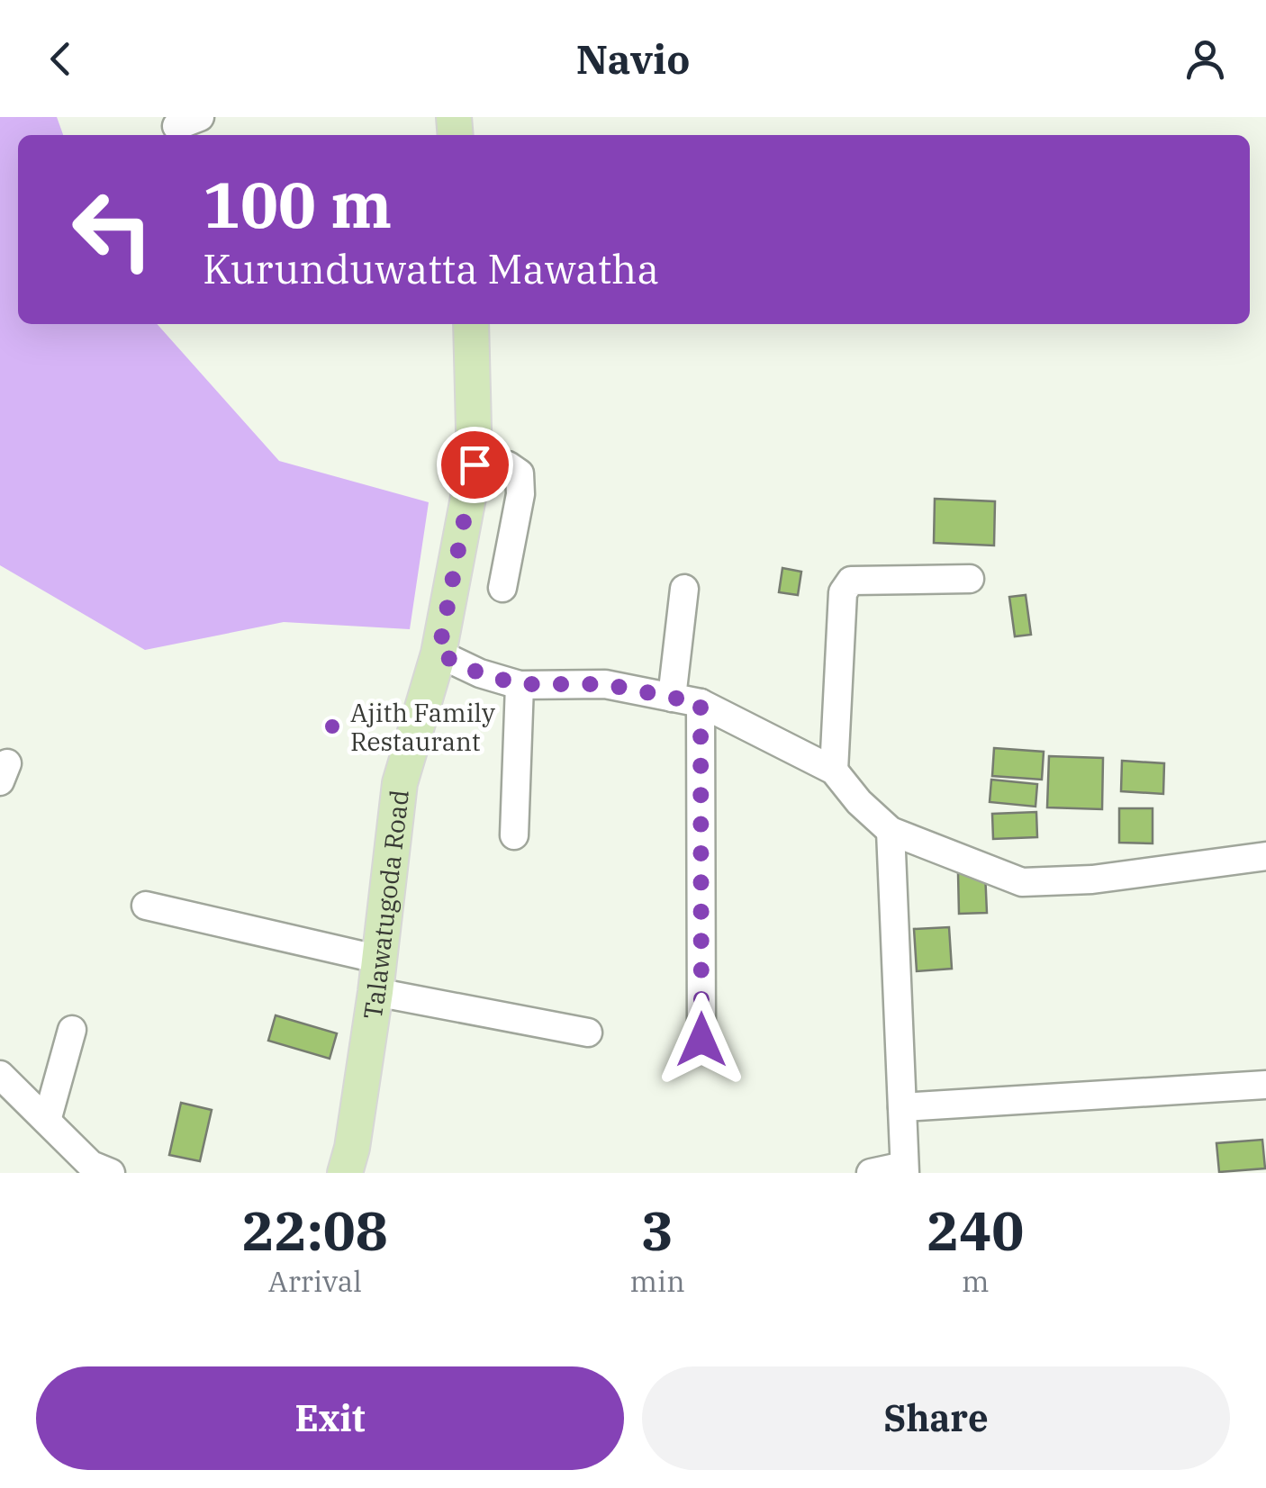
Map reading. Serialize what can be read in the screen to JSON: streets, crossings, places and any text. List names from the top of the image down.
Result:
{
  "streets": {
    "main road": ["Talawatugoda Road"]
  },
  "places": ["Ajith Family Restaurant"],
  "page": {
    "header": "Navio",
    "turn": ["100 m", "Kurunduwatta Mawatha"],
    "eta": [
      "22:08",
      "Arrival",
      "3",
      "min",
      "240",
      "m"
    ],
    "buttons": ["Exit", "Share"]
  }
}
